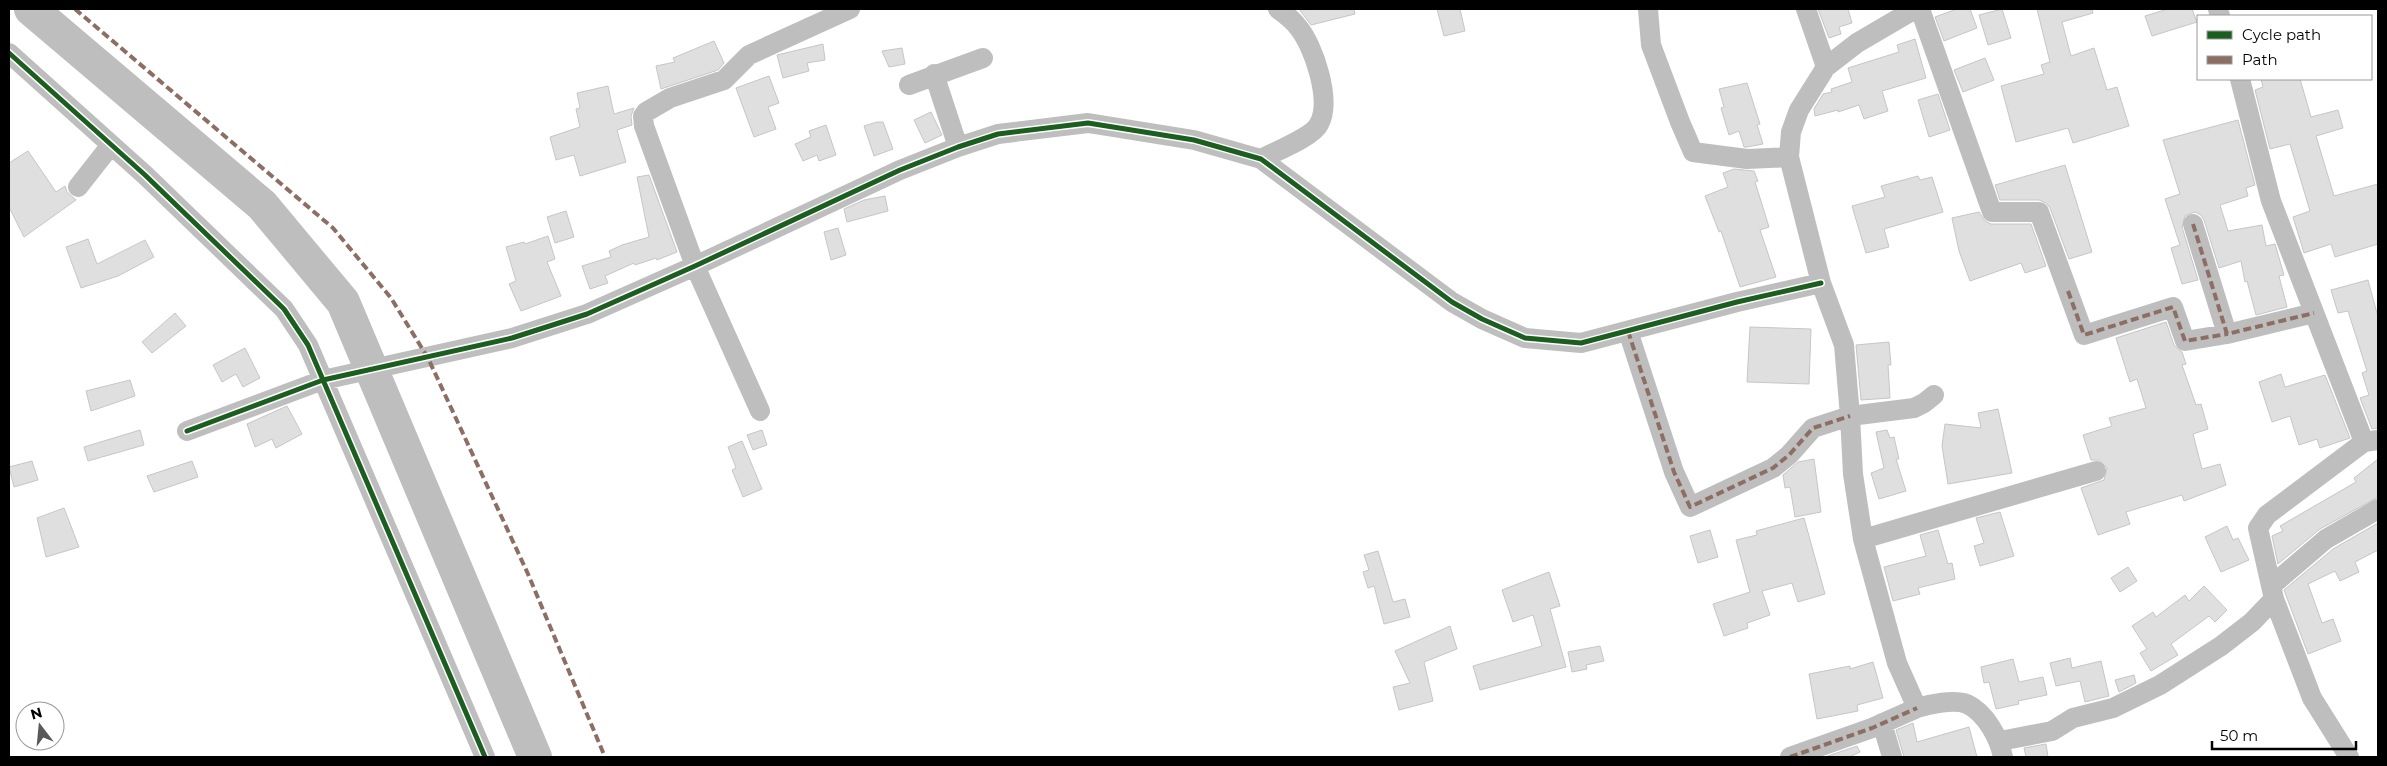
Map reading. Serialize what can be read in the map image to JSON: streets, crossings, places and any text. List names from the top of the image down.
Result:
{
  "legend": ["Cycle path", "Path"],
  "scale_bar": "50 m",
  "north": "top"
}
